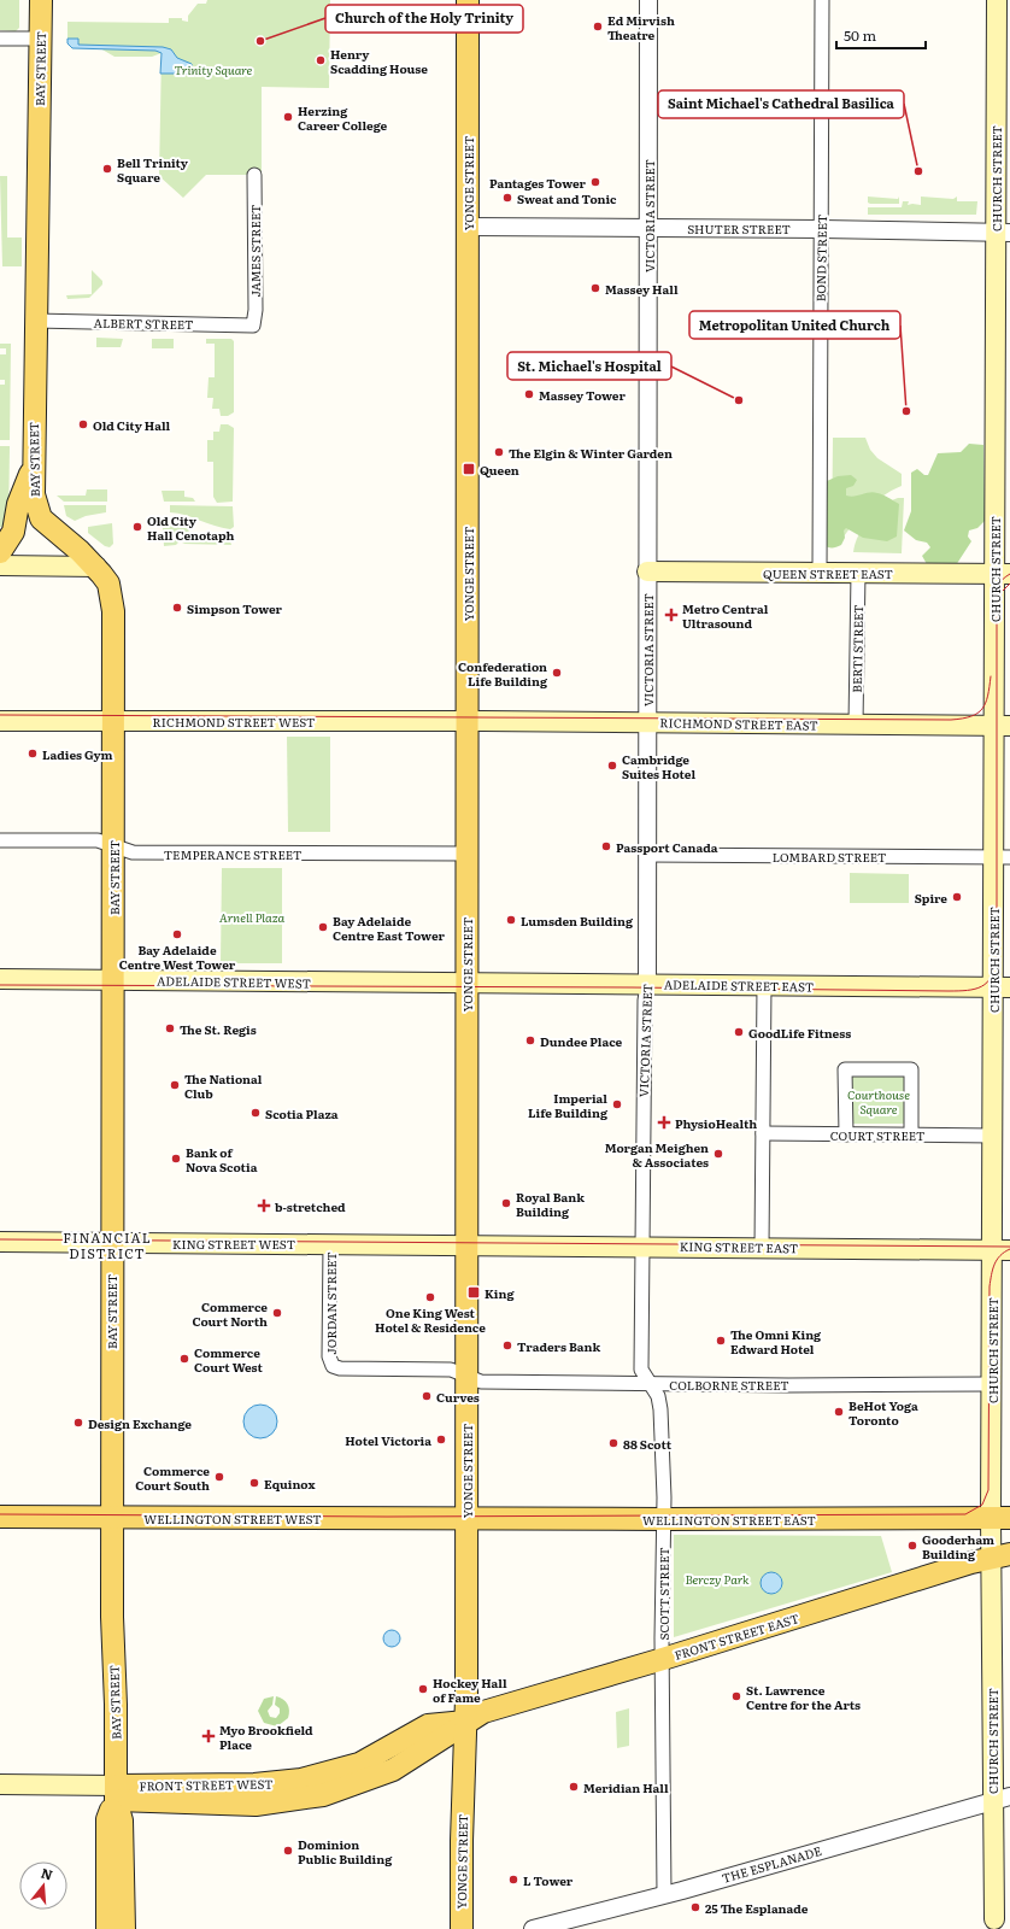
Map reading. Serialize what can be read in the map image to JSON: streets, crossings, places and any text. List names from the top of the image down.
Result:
{
  "streets": {
    "main road": [
      "BAY STREET",
      "CHURCH STREET",
      "YONGE STREET",
      "QUEEN STREET EAST",
      "RICHMOND STREET WEST",
      "RICHMOND STREET EAST",
      "ADELAIDE STREET WEST",
      "ADELAIDE STREET EAST",
      "KING STREET WEST",
      "KING STREET EAST",
      "WELLINGTON STREET WEST",
      "WELLINGTON STREET EAST",
      "FRONT STREET EAST",
      "FRONT STREET WEST"
    ],
    "street": [
      "VICTORIA STREET",
      "SHUTER STREET",
      "JAMES STREET",
      "BOND STREET",
      "ALBERT STREET",
      "BERTI STREET",
      "TEMPERANCE STREET",
      "LOMBARD STREET",
      "COURT STREET",
      "JORDAN STREET",
      "COLBORNE STREET",
      "SCOTT STREET",
      "THE ESPLANADE"
    ]
  },
  "crossings": [
    ["BAY STREET", "ALBERT STREET"],
    ["BAY STREET", "RICHMOND STREET WEST"],
    ["BAY STREET", "TEMPERANCE STREET"],
    ["BAY STREET", "ADELAIDE STREET WEST"],
    ["BAY STREET", "KING STREET WEST"],
    ["BAY STREET", "WELLINGTON STREET WEST"],
    ["BAY STREET", "FRONT STREET WEST"],
    ["CHURCH STREET", "SHUTER STREET"],
    ["CHURCH STREET", "QUEEN STREET EAST"],
    ["CHURCH STREET", "RICHMOND STREET EAST"],
    ["CHURCH STREET", "LOMBARD STREET"],
    ["CHURCH STREET", "ADELAIDE STREET EAST"],
    ["CHURCH STREET", "COURT STREET"],
    ["CHURCH STREET", "KING STREET EAST"],
    ["CHURCH STREET", "COLBORNE STREET"],
    ["CHURCH STREET", "WELLINGTON STREET EAST"],
    ["CHURCH STREET", "FRONT STREET EAST"],
    ["CHURCH STREET", "THE ESPLANADE"],
    ["YONGE STREET", "SHUTER STREET"],
    ["YONGE STREET", "RICHMOND STREET WEST"],
    ["YONGE STREET", "RICHMOND STREET EAST"],
    ["YONGE STREET", "TEMPERANCE STREET"],
    ["YONGE STREET", "ADELAIDE STREET WEST"],
    ["YONGE STREET", "ADELAIDE STREET EAST"],
    ["YONGE STREET", "KING STREET WEST"],
    ["YONGE STREET", "KING STREET EAST"],
    ["YONGE STREET", "COLBORNE STREET"],
    ["YONGE STREET", "WELLINGTON STREET WEST"],
    ["YONGE STREET", "WELLINGTON STREET EAST"],
    ["YONGE STREET", "FRONT STREET EAST"],
    ["YONGE STREET", "FRONT STREET WEST"],
    ["VICTORIA STREET", "SHUTER STREET"],
    ["VICTORIA STREET", "QUEEN STREET EAST"],
    ["VICTORIA STREET", "RICHMOND STREET EAST"],
    ["VICTORIA STREET", "LOMBARD STREET"],
    ["VICTORIA STREET", "ADELAIDE STREET EAST"],
    ["VICTORIA STREET", "KING STREET EAST"],
    ["VICTORIA STREET", "COLBORNE STREET"],
    ["VICTORIA STREET", "SCOTT STREET"],
    ["SHUTER STREET", "BOND STREET"],
    ["JAMES STREET", "ALBERT STREET"],
    ["BOND STREET", "QUEEN STREET EAST"],
    ["QUEEN STREET EAST", "BERTI STREET"],
    ["BERTI STREET", "RICHMOND STREET EAST"],
    ["RICHMOND STREET WEST", "RICHMOND STREET EAST"],
    ["ADELAIDE STREET WEST", "ADELAIDE STREET EAST"],
    ["KING STREET WEST", "KING STREET EAST"],
    ["KING STREET WEST", "JORDAN STREET"],
    ["JORDAN STREET", "COLBORNE STREET"],
    ["COLBORNE STREET", "SCOTT STREET"],
    ["WELLINGTON STREET WEST", "WELLINGTON STREET EAST"],
    ["WELLINGTON STREET EAST", "SCOTT STREET"],
    ["SCOTT STREET", "FRONT STREET EAST"],
    ["SCOTT STREET", "THE ESPLANADE"],
    ["FRONT STREET EAST", "FRONT STREET WEST"]
  ],
  "districts": ["FINANCIAL DISTRICT"],
  "parks": [
    "Trinity Square",
    "Arnell Plaza",
    "Courthouse Square",
    "Berczy Park"
  ],
  "places": {
    "other": [
      "Ed Mirvish Theatre",
      "Church of the Holy Trinity",
      "Henry Scadding House",
      "Herzing Career College",
      "Bell Trinity Square",
      "Saint Michael's Cathedral Basilica",
      "Pantages Tower",
      "Sweat and Tonic",
      "Massey Hall",
      "Massey Tower",
      "St. Michael's Hospital",
      "Metropolitan United Church",
      "Old City Hall",
      "The Elgin & Winter Garden",
      "Old City Hall Cenotaph",
      "Simpson Tower",
      "Confederation Life Building",
      "Ladies Gym",
      "Cambridge Suites Hotel",
      "Passport Canada",
      "Spire",
      "Lumsden Building",
      "Bay Adelaide Centre East Tower",
      "Bay Adelaide Centre West Tower",
      "The St. Regis",
      "GoodLife Fitness",
      "Dundee Place",
      "The National Club",
      "Imperial Life Building",
      "Scotia Plaza",
      "Morgan Meighen & Associates",
      "Bank of Nova Scotia",
      "Royal Bank Building",
      "One King West Hotel & Residence",
      "Commerce Court North",
      "The Omni King Edward Hotel",
      "Traders Bank",
      "Commerce Court West",
      "Curves",
      "BeHot Yoga Toronto",
      "Design Exchange",
      "Hotel Victoria",
      "88 Scott",
      "Commerce Court South",
      "Equinox",
      "Gooderham Building",
      "Hockey Hall of Fame",
      "St. Lawrence Centre for the Arts",
      "Meridian Hall",
      "Dominion Public Building",
      "L Tower",
      "25 The Esplanade"
    ],
    "transit": ["Queen", "King"],
    "health": [
      "Metro Central Ultrasound",
      "PhysioHealth",
      "b-stretched",
      "Myo Brookfield Place"
    ]
  },
  "scale_bar": "50 m",
  "north": "top"
}
